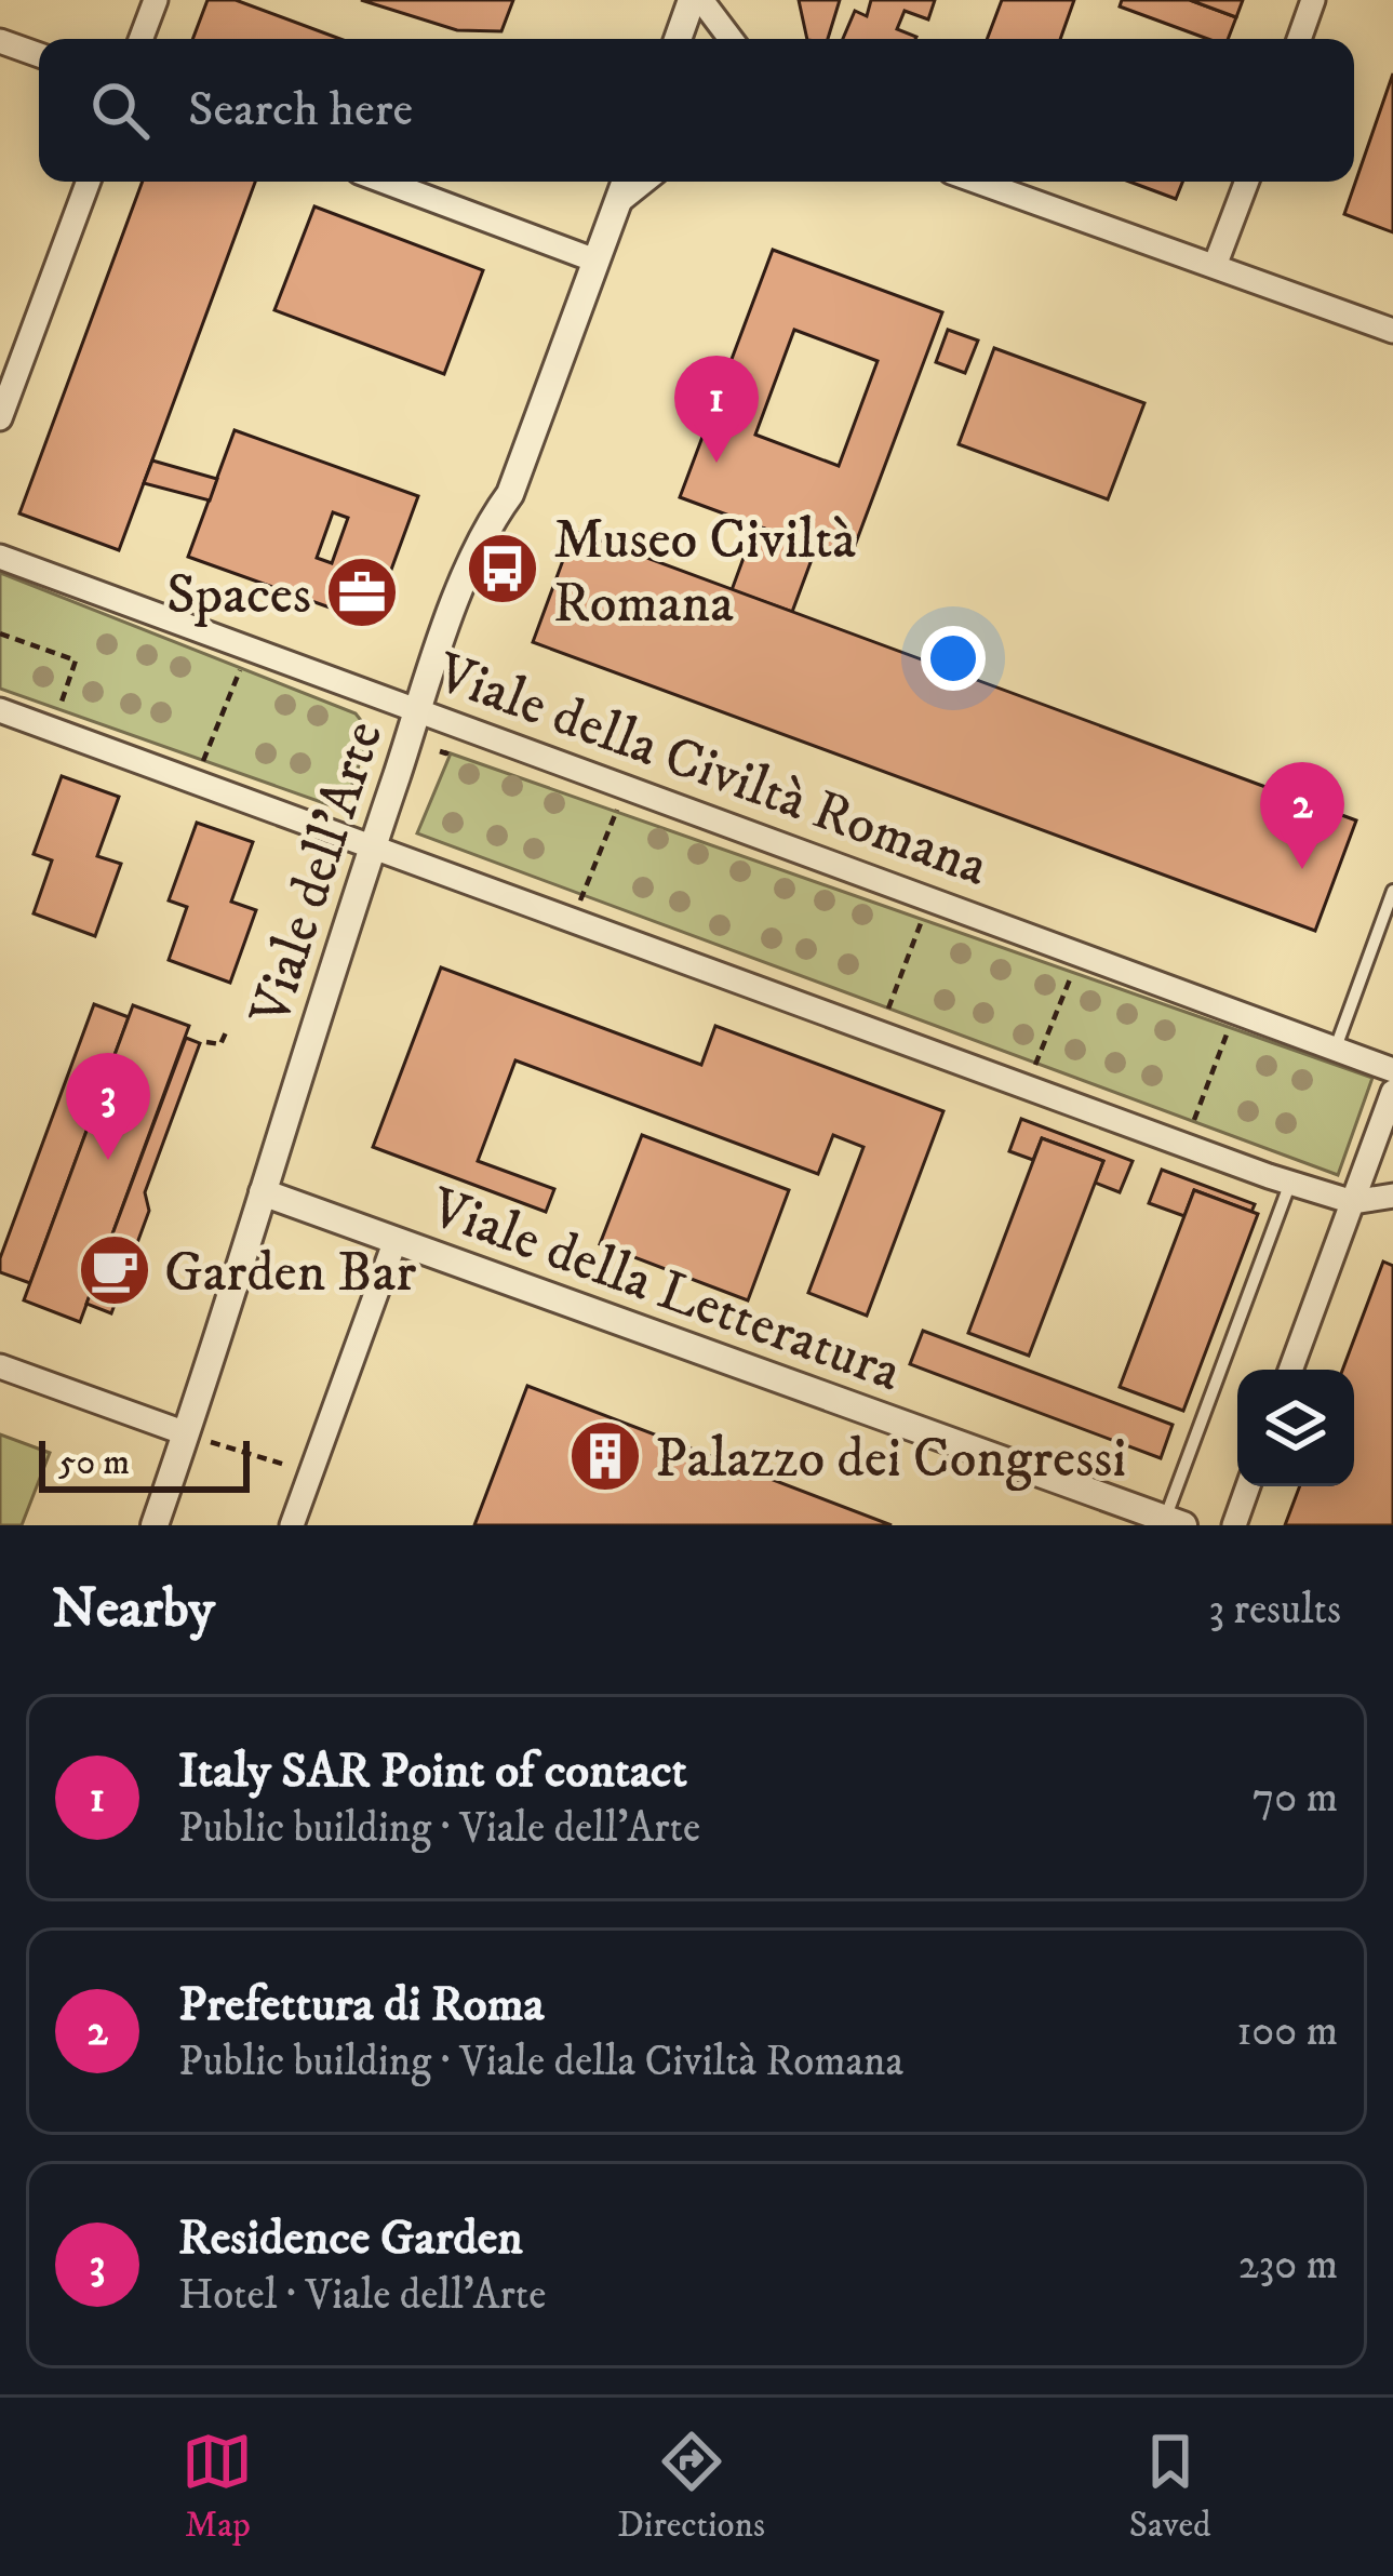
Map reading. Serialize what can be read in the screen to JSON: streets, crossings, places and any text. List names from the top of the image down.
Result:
{
  "streets": {
    "street": ["Viale della Civiltà Romana", "Viale dell'Arte", "Viale della Letteratura"]
  },
  "crossings": [
    ["Viale della Civiltà Romana", "Viale dell'Arte"],
    ["Viale dell'Arte", "Viale della Letteratura"]
  ],
  "places": {
    "bus stop": ["Museo Civiltà Romana"],
    "office": ["Spaces"],
    "cafe": ["Garden Bar"],
    "building": ["Palazzo dei Congressi"]
  },
  "scale_bar": "50 m",
  "page": {
    "search": "Search here",
    "pins": ["1", "2", "3"],
    "scale": "50 m",
    "heading": ["Nearby", "3 results"],
    "list": [
      {
        "mark": "1",
        "name": "Italy SAR Point of contact",
        "note": "Public building · Viale dell'Arte",
        "value": "70 m"
      },
      {
        "mark": "2",
        "name": "Prefettura di Roma",
        "note": "Public building · Viale della Civiltà Romana",
        "value": "100 m"
      },
      {
        "mark": "3",
        "name": "Residence Garden",
        "note": "Hotel · Viale dell'Arte",
        "value": "230 m"
      }
    ],
    "nav": ["Map", "Directions", "Saved"]
  }
}
